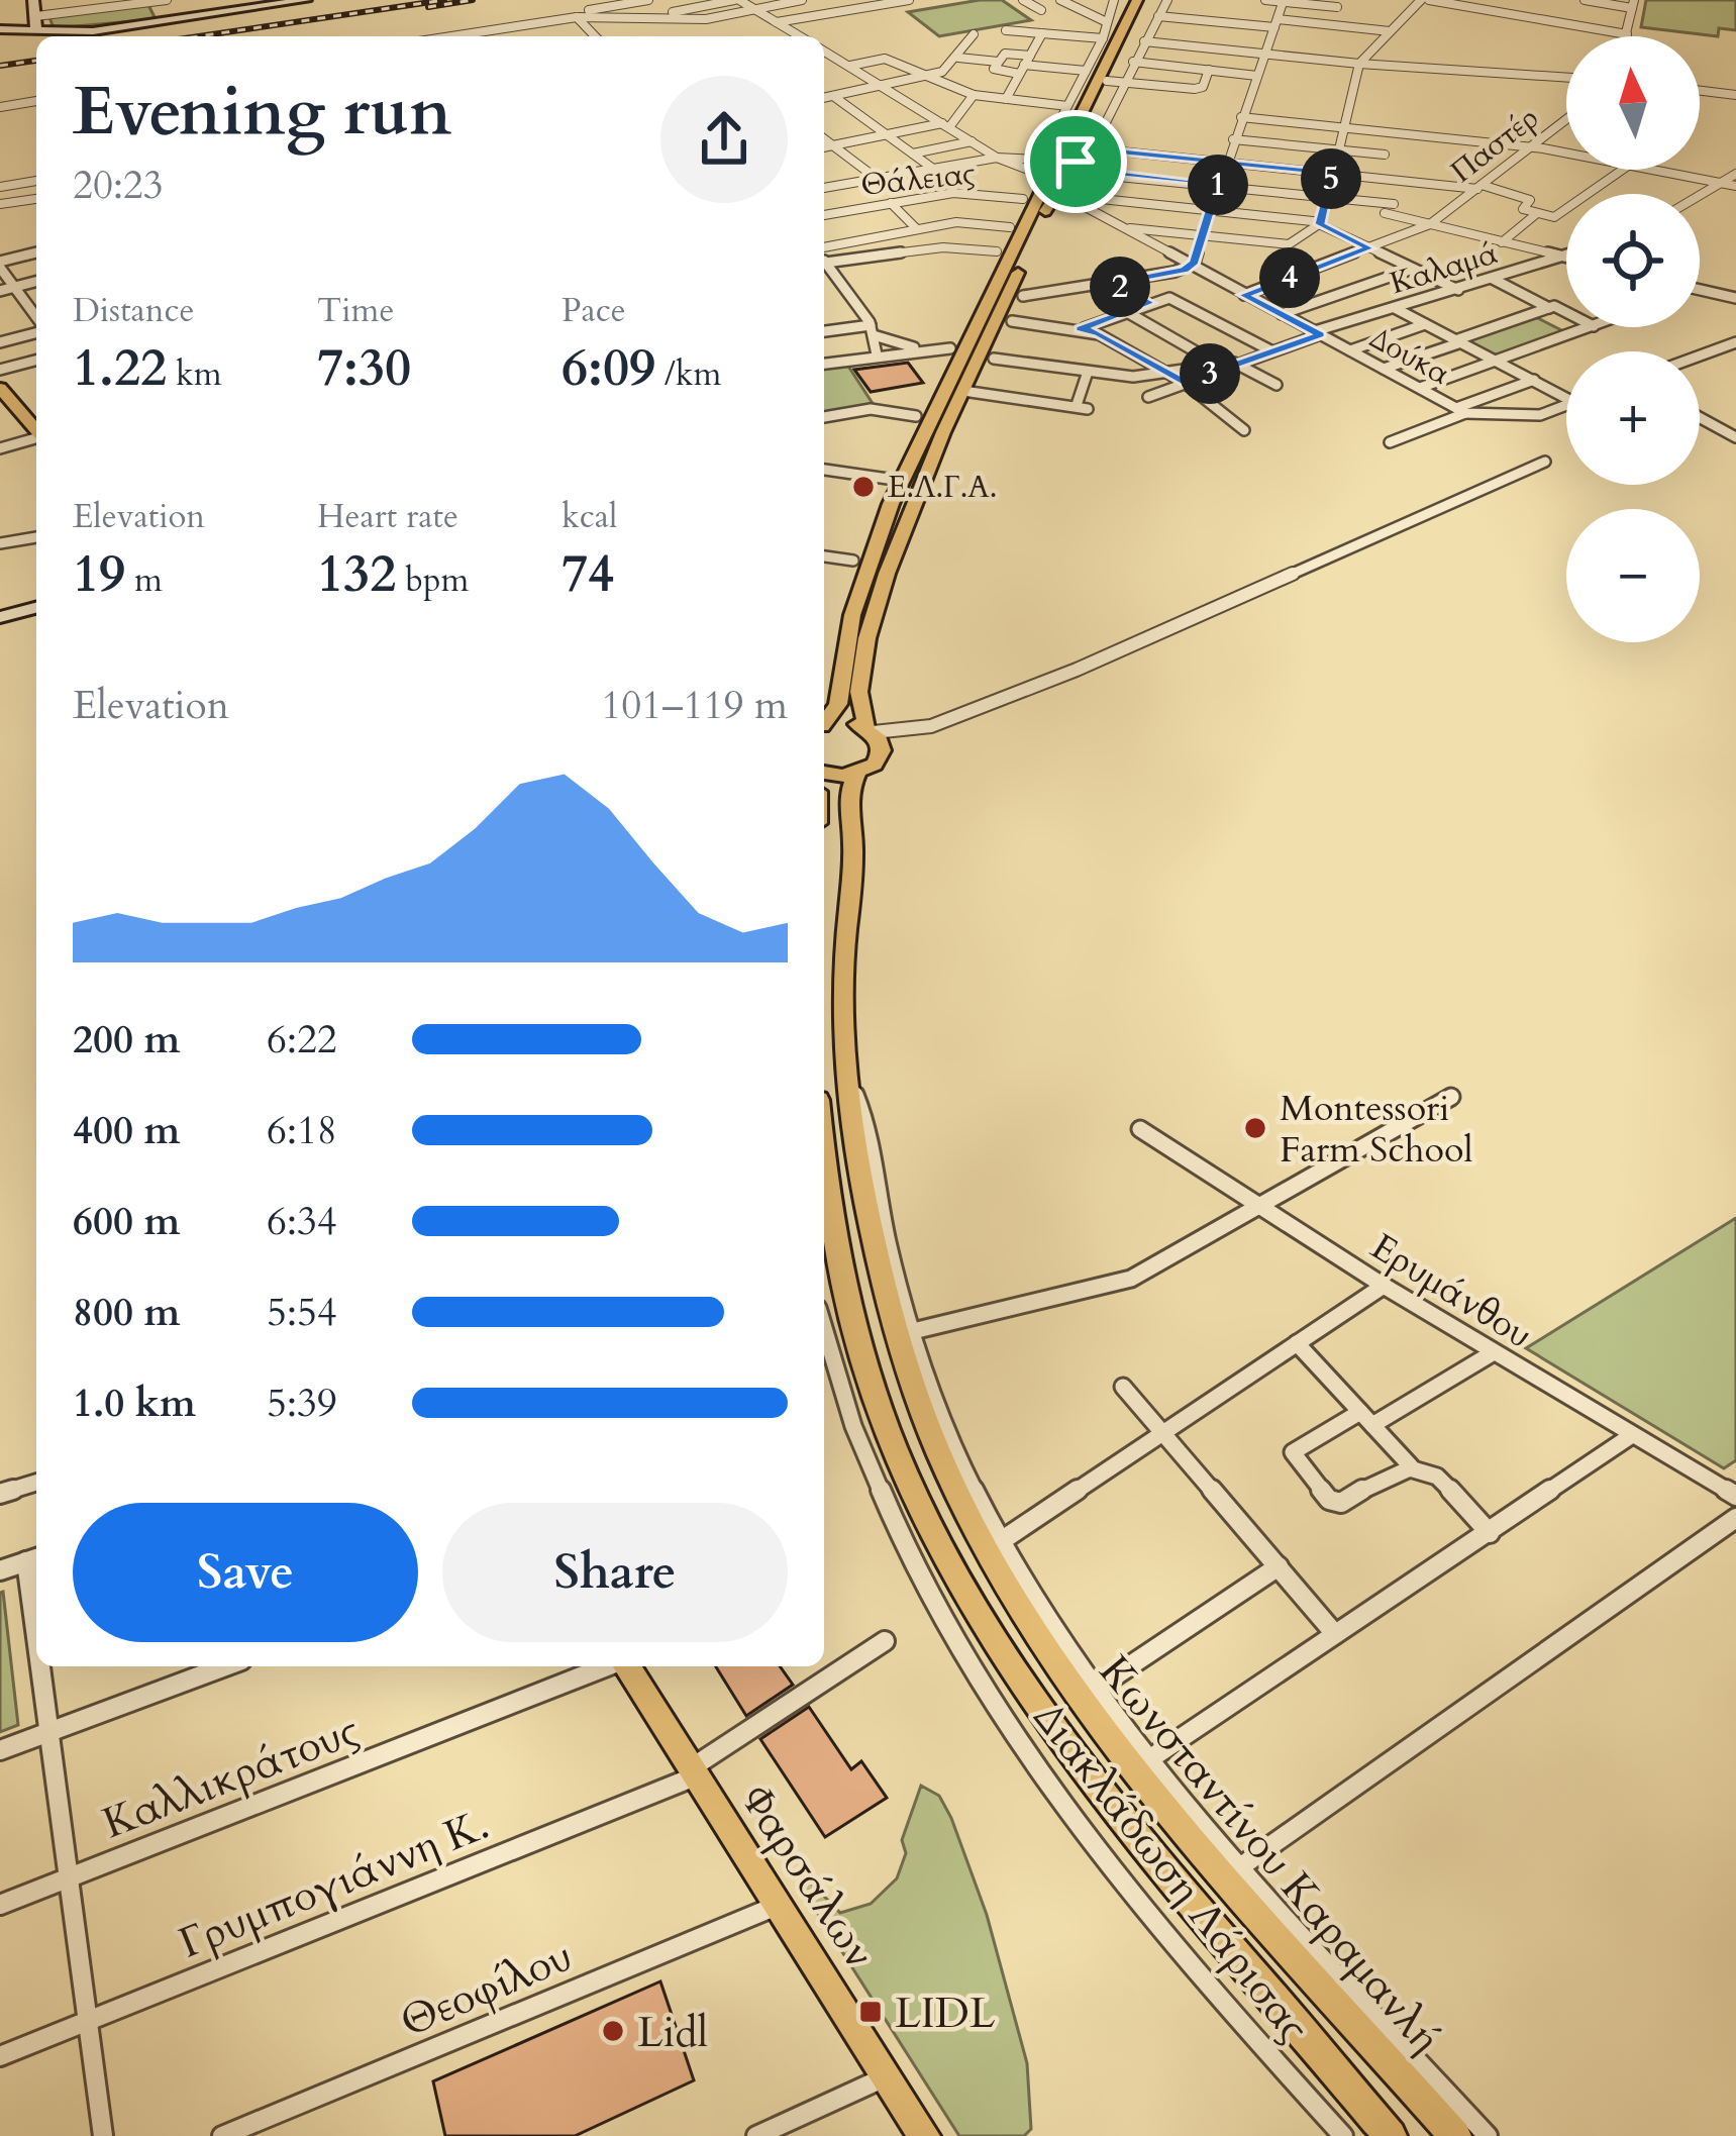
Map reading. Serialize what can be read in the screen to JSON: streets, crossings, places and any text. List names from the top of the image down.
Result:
{
  "streets": {
    "main road": ["Κωνσταντίνου Καραμανλή", "Φαρσάλων"],
    "street": [
      "Παστέρ",
      "Θάλειας",
      "Καλαμά",
      "Δούκα",
      "Ερυμάνθου",
      "Καλλικράτους",
      "Διακλάδωση Λάρισας",
      "Γρυμπογιάννη Κ.",
      "Θεοφίλου"
    ]
  },
  "crossings": [
    ["Παστέρ", "Δούκα"],
    ["Καλαμά", "Δούκα"],
    ["Φαρσάλων", "Γρυμπογιάννη Κ."],
    ["Φαρσάλων", "Θεοφίλου"]
  ],
  "places": {
    "other": ["Ε.Λ.Γ.Α.", "Montessori Farm School", "Lidl"],
    "transit": ["LIDL"]
  },
  "north": "top",
  "page": {
    "map_buttons": ["+", "−"],
    "heading": ["Evening run", "20:23"],
    "pins": [
      "5",
      "1",
      "4",
      "2",
      "3"
    ],
    "stats": [
      ["Distance", "1.22 km"],
      ["Time", "7:30"],
      ["Pace", "6:09 /km"],
      ["Elevation", "19 m"],
      ["Heart rate", "132 bpm"],
      ["kcal", "74"]
    ],
    "chart": ["Elevation", "101–119 m"],
    "list": [
      {
        "name": "200 m",
        "note": "6:22"
      },
      {
        "name": "400 m",
        "note": "6:18"
      },
      {
        "name": "600 m",
        "note": "6:34"
      },
      {
        "name": "800 m",
        "note": "5:54"
      },
      {
        "name": "1.0 km",
        "note": "5:39"
      }
    ],
    "buttons": ["Save", "Share"]
  }
}
